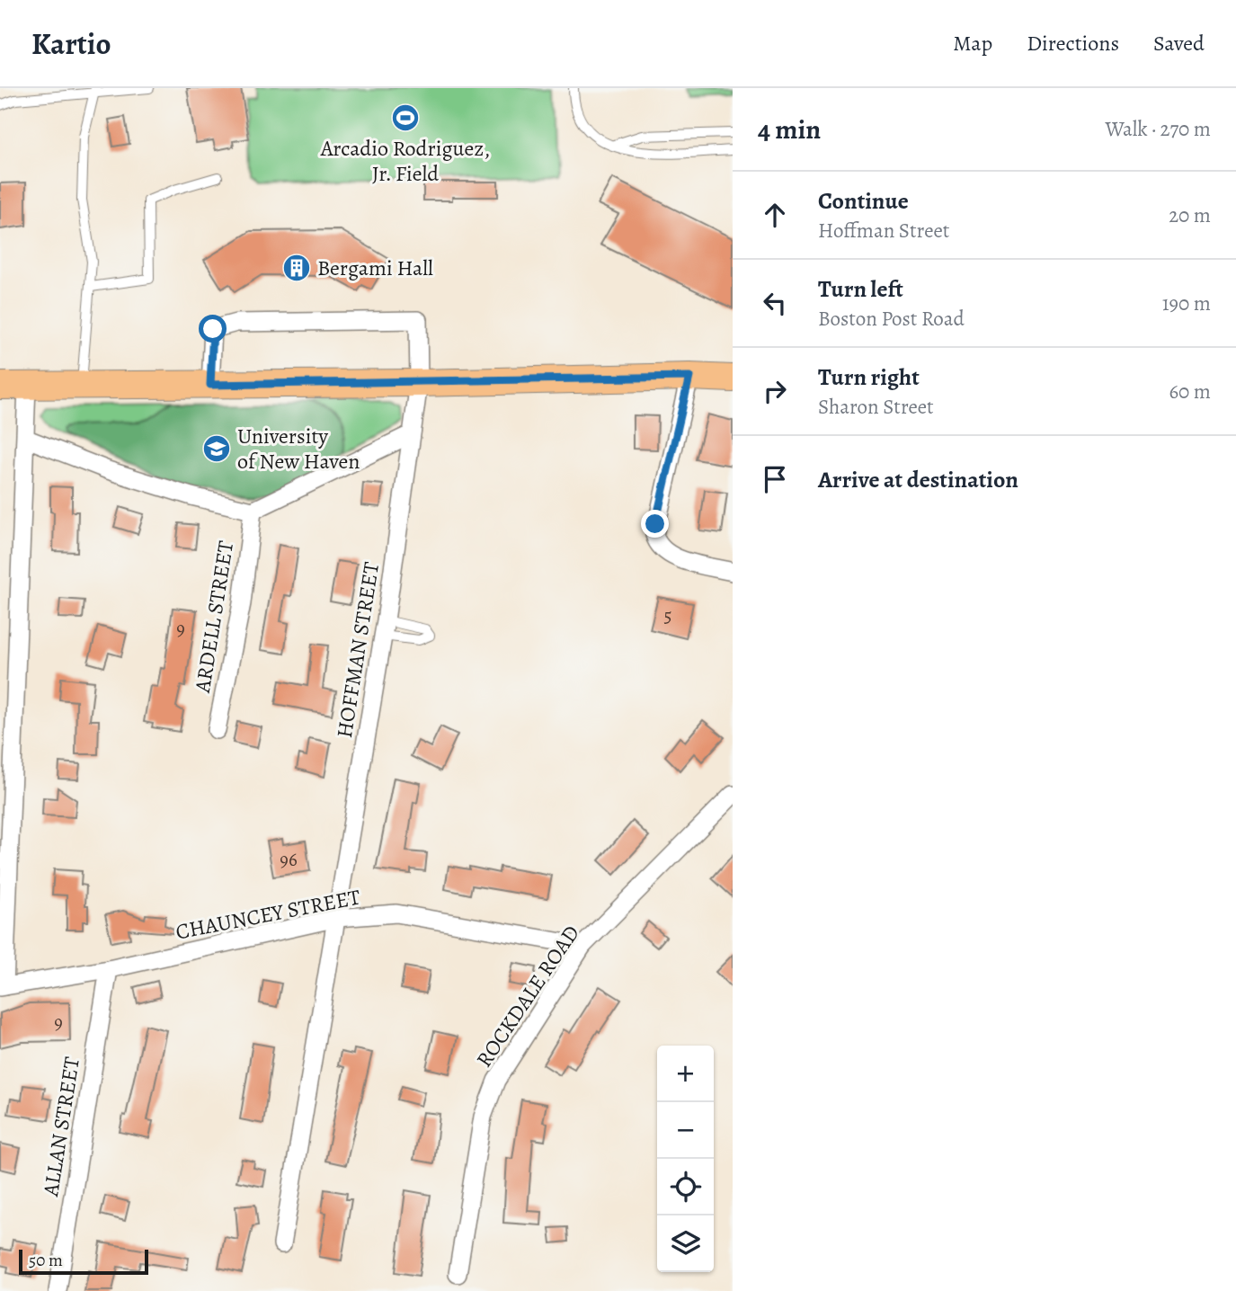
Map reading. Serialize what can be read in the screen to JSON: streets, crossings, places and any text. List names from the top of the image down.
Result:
{
  "streets": {
    "street": [
      "ARDELL STREET",
      "HOFFMAN STREET",
      "CHAUNCEY STREET",
      "ROCKDALE ROAD",
      "ALLAN STREET"
    ]
  },
  "crossings": [
    ["HOFFMAN STREET", "CHAUNCEY STREET"],
    ["CHAUNCEY STREET", "ROCKDALE ROAD"],
    ["CHAUNCEY STREET", "ALLAN STREET"]
  ],
  "places": {
    "sports": ["Arcadio Rodriguez, Jr. Field"],
    "building": ["Bergami Hall"],
    "school or university": ["University of New Haven"]
  },
  "house_numbers": [
    "5",
    "9",
    "96",
    "9"
  ],
  "scale_bar": "50 m",
  "page": {
    "header": "Kartio",
    "nav": ["Map", "Directions", "Saved"],
    "heading": ["4 min", "Walk · 270 m"],
    "list": [
      ["Continue", "Hoffman Street", "20 m"],
      ["Turn left", "Boston Post Road", "190 m"],
      ["Turn right", "Sharon Street", "60 m"],
      "Arrive at destination"
    ],
    "map_buttons": ["+", "−"],
    "scale": "50 m"
  }
}
